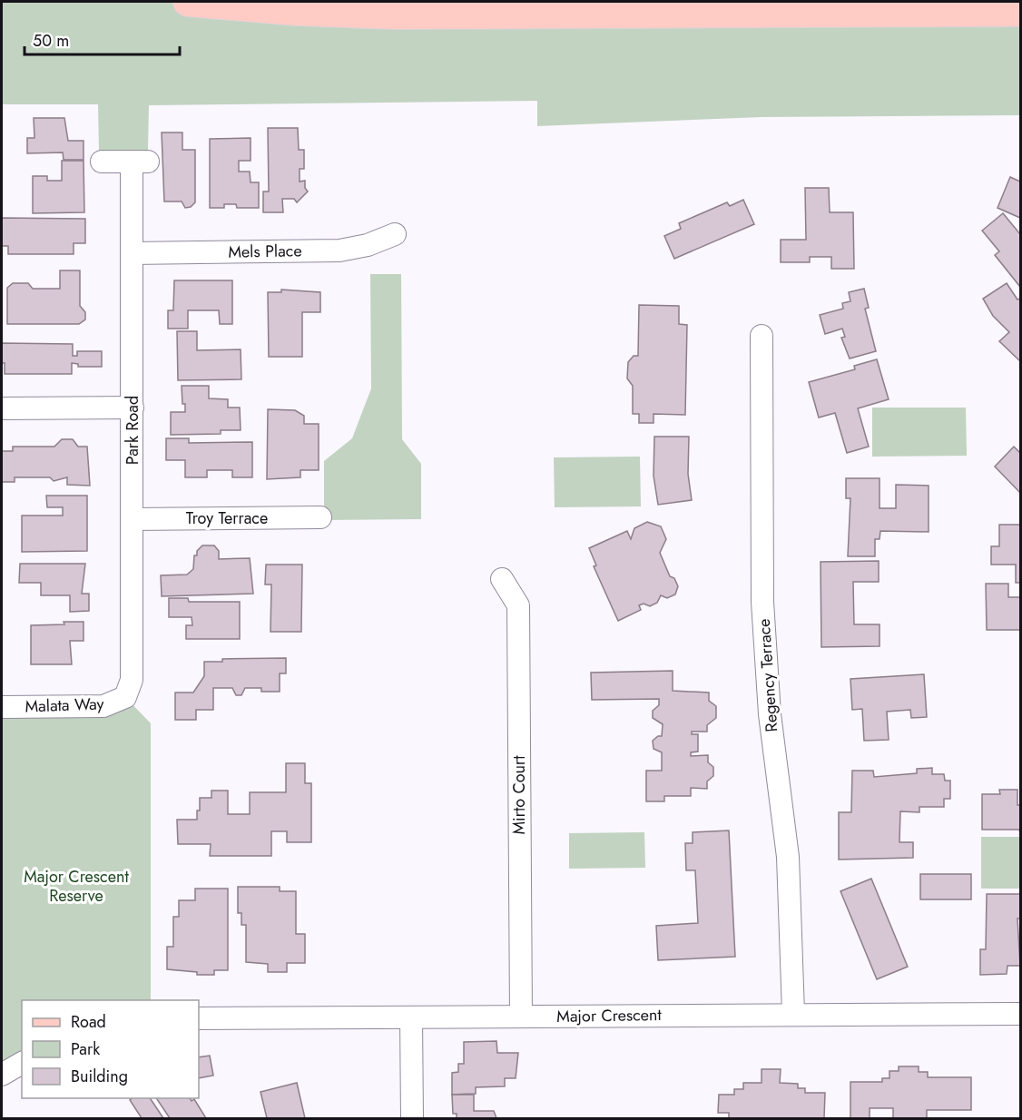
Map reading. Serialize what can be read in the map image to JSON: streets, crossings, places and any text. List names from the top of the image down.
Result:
{
  "streets": {
    "street": [
      "Mels Place",
      "Park Road",
      "Troy Terrace",
      "Regency Terrace",
      "Malata Way",
      "Mirto Court",
      "Major Crescent"
    ]
  },
  "crossings": [
    ["Mels Place", "Park Road"],
    ["Park Road", "Troy Terrace"],
    ["Park Road", "Malata Way"],
    ["Regency Terrace", "Major Crescent"],
    ["Mirto Court", "Major Crescent"]
  ],
  "parks": ["Major Crescent Reserve"],
  "legend": ["Road", "Park", "Building"],
  "scale_bar": "50 m"
}
